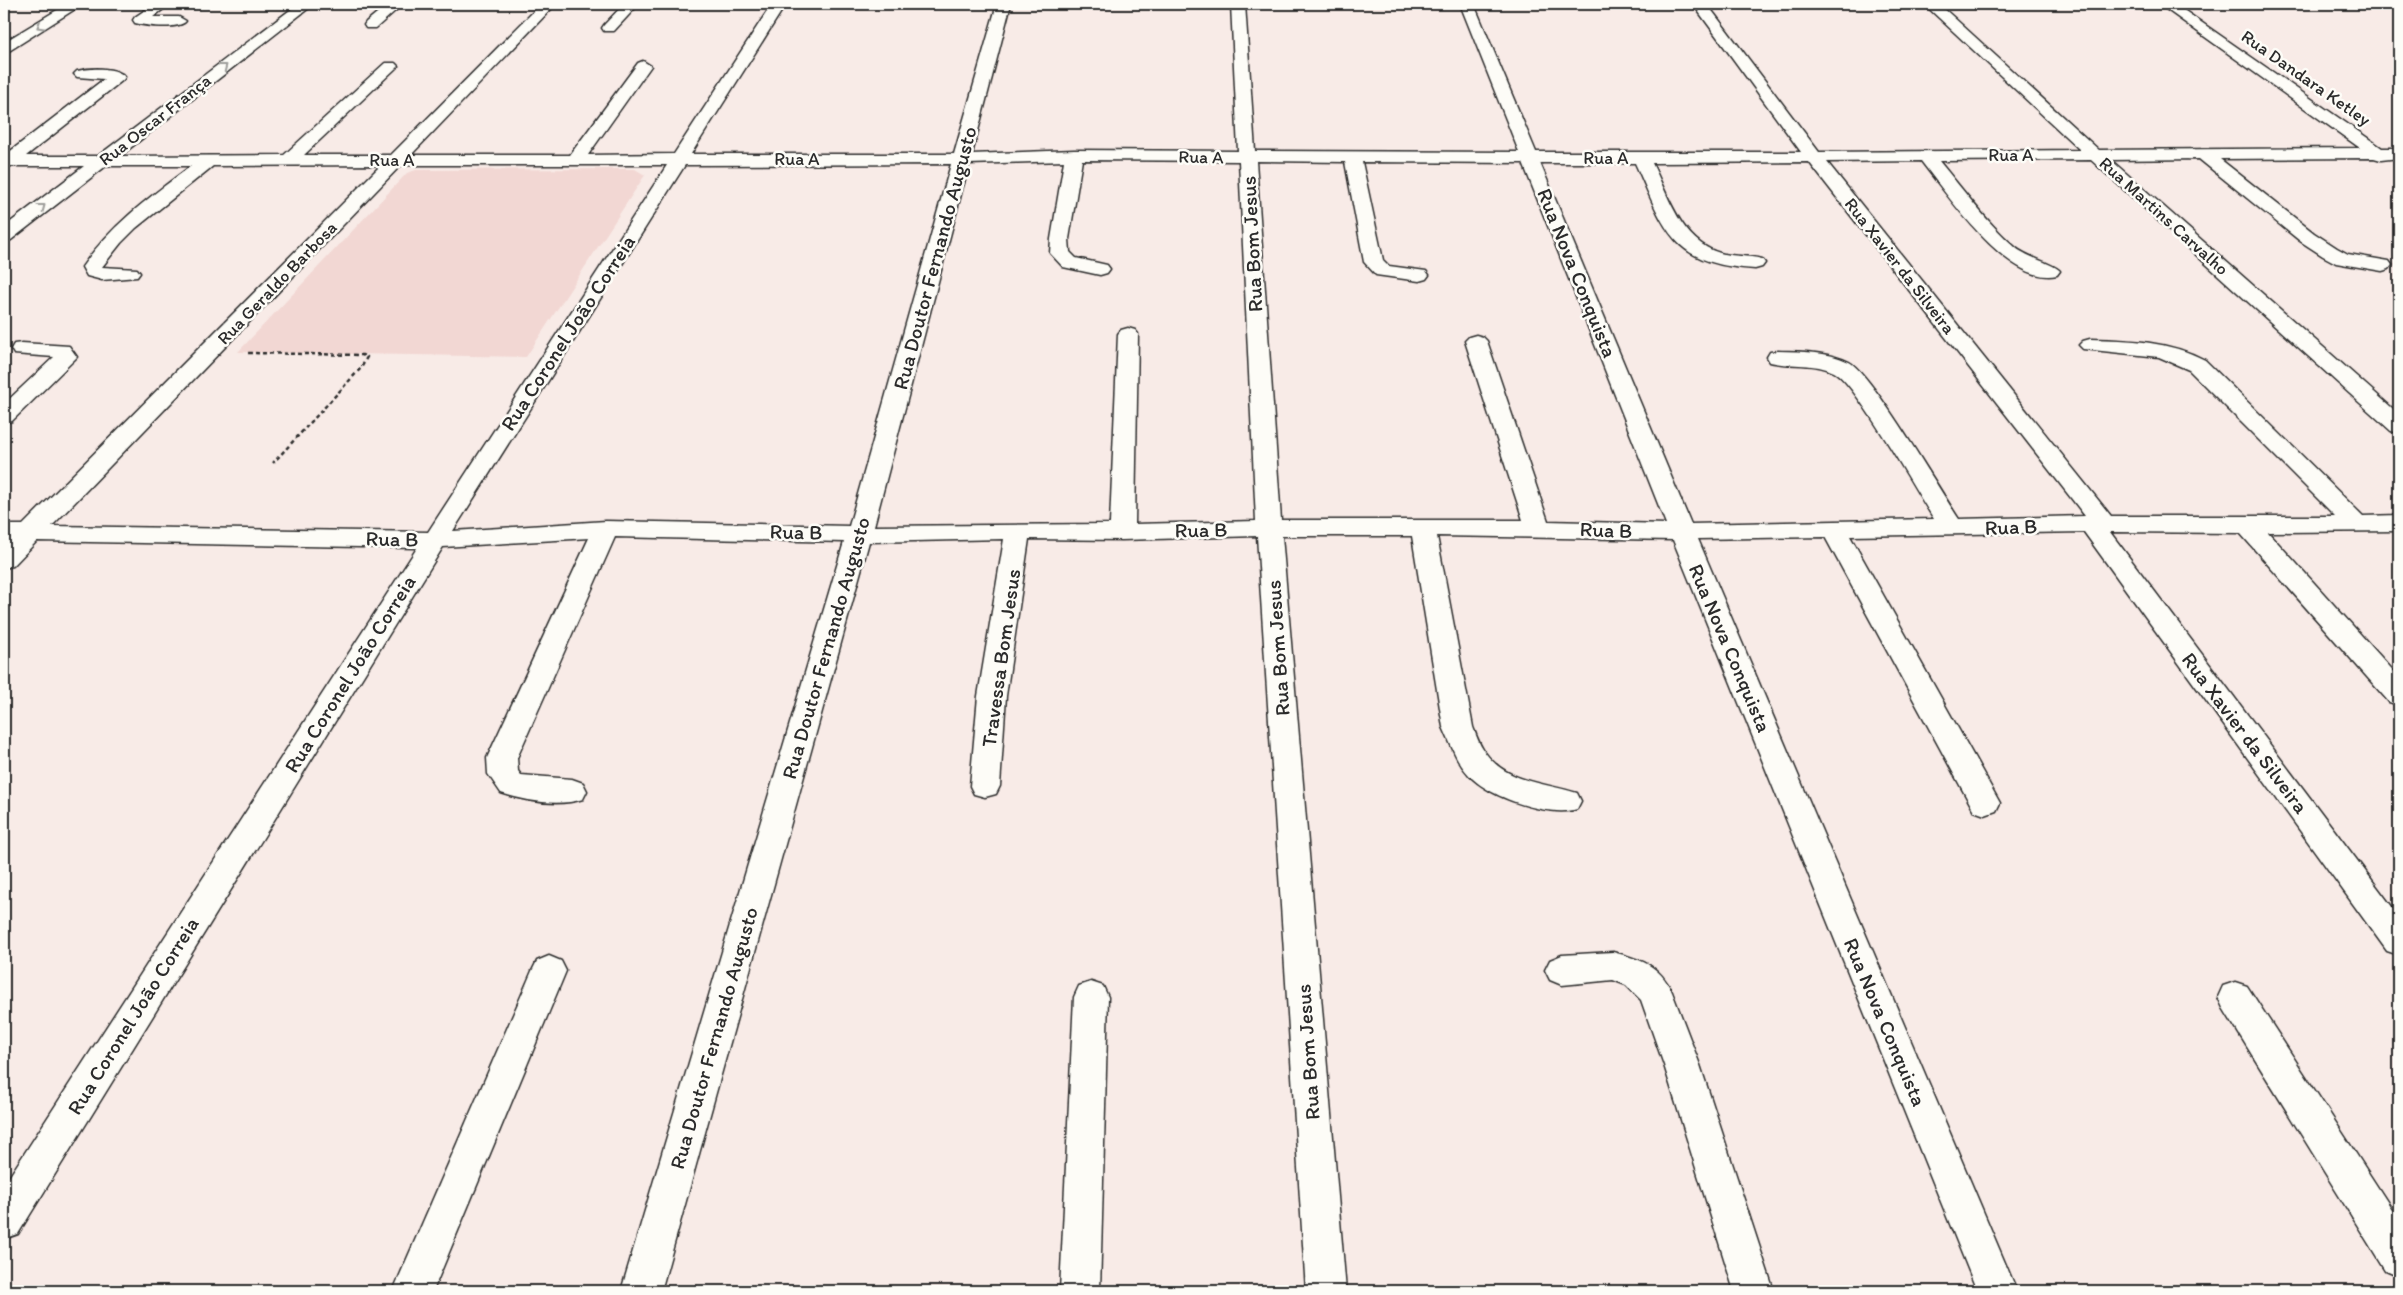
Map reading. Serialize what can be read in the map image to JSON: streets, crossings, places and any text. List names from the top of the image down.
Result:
{
  "streets": {
    "street": [
      "Rua Dandara Ketley",
      "Rua Oscar França",
      "Rua A",
      "Rua Martins Carvalho",
      "Rua Bom Jesus",
      "Rua Doutor Fernando Augusto",
      "Rua Xavier da Silveira",
      "Rua Nova Conquista",
      "Rua Geraldo Barbosa",
      "Rua Coronel João Correia",
      "Rua B",
      "Travessa Bom Jesus"
    ]
  },
  "crossings": [
    ["Rua Dandara Ketley", "Rua A"],
    ["Rua Oscar França", "Rua A"],
    ["Rua A", "Rua Martins Carvalho"],
    ["Rua A", "Rua Bom Jesus"],
    ["Rua A", "Rua Doutor Fernando Augusto"],
    ["Rua A", "Rua Xavier da Silveira"],
    ["Rua A", "Rua Nova Conquista"],
    ["Rua A", "Rua Geraldo Barbosa"],
    ["Rua A", "Rua Coronel João Correia"],
    ["Rua Bom Jesus", "Rua B"],
    ["Rua Doutor Fernando Augusto", "Rua B"],
    ["Rua Xavier da Silveira", "Rua B"],
    ["Rua Nova Conquista", "Rua B"],
    ["Rua Geraldo Barbosa", "Rua B"],
    ["Rua Coronel João Correia", "Rua B"],
    ["Rua B", "Travessa Bom Jesus"]
  ]
}
